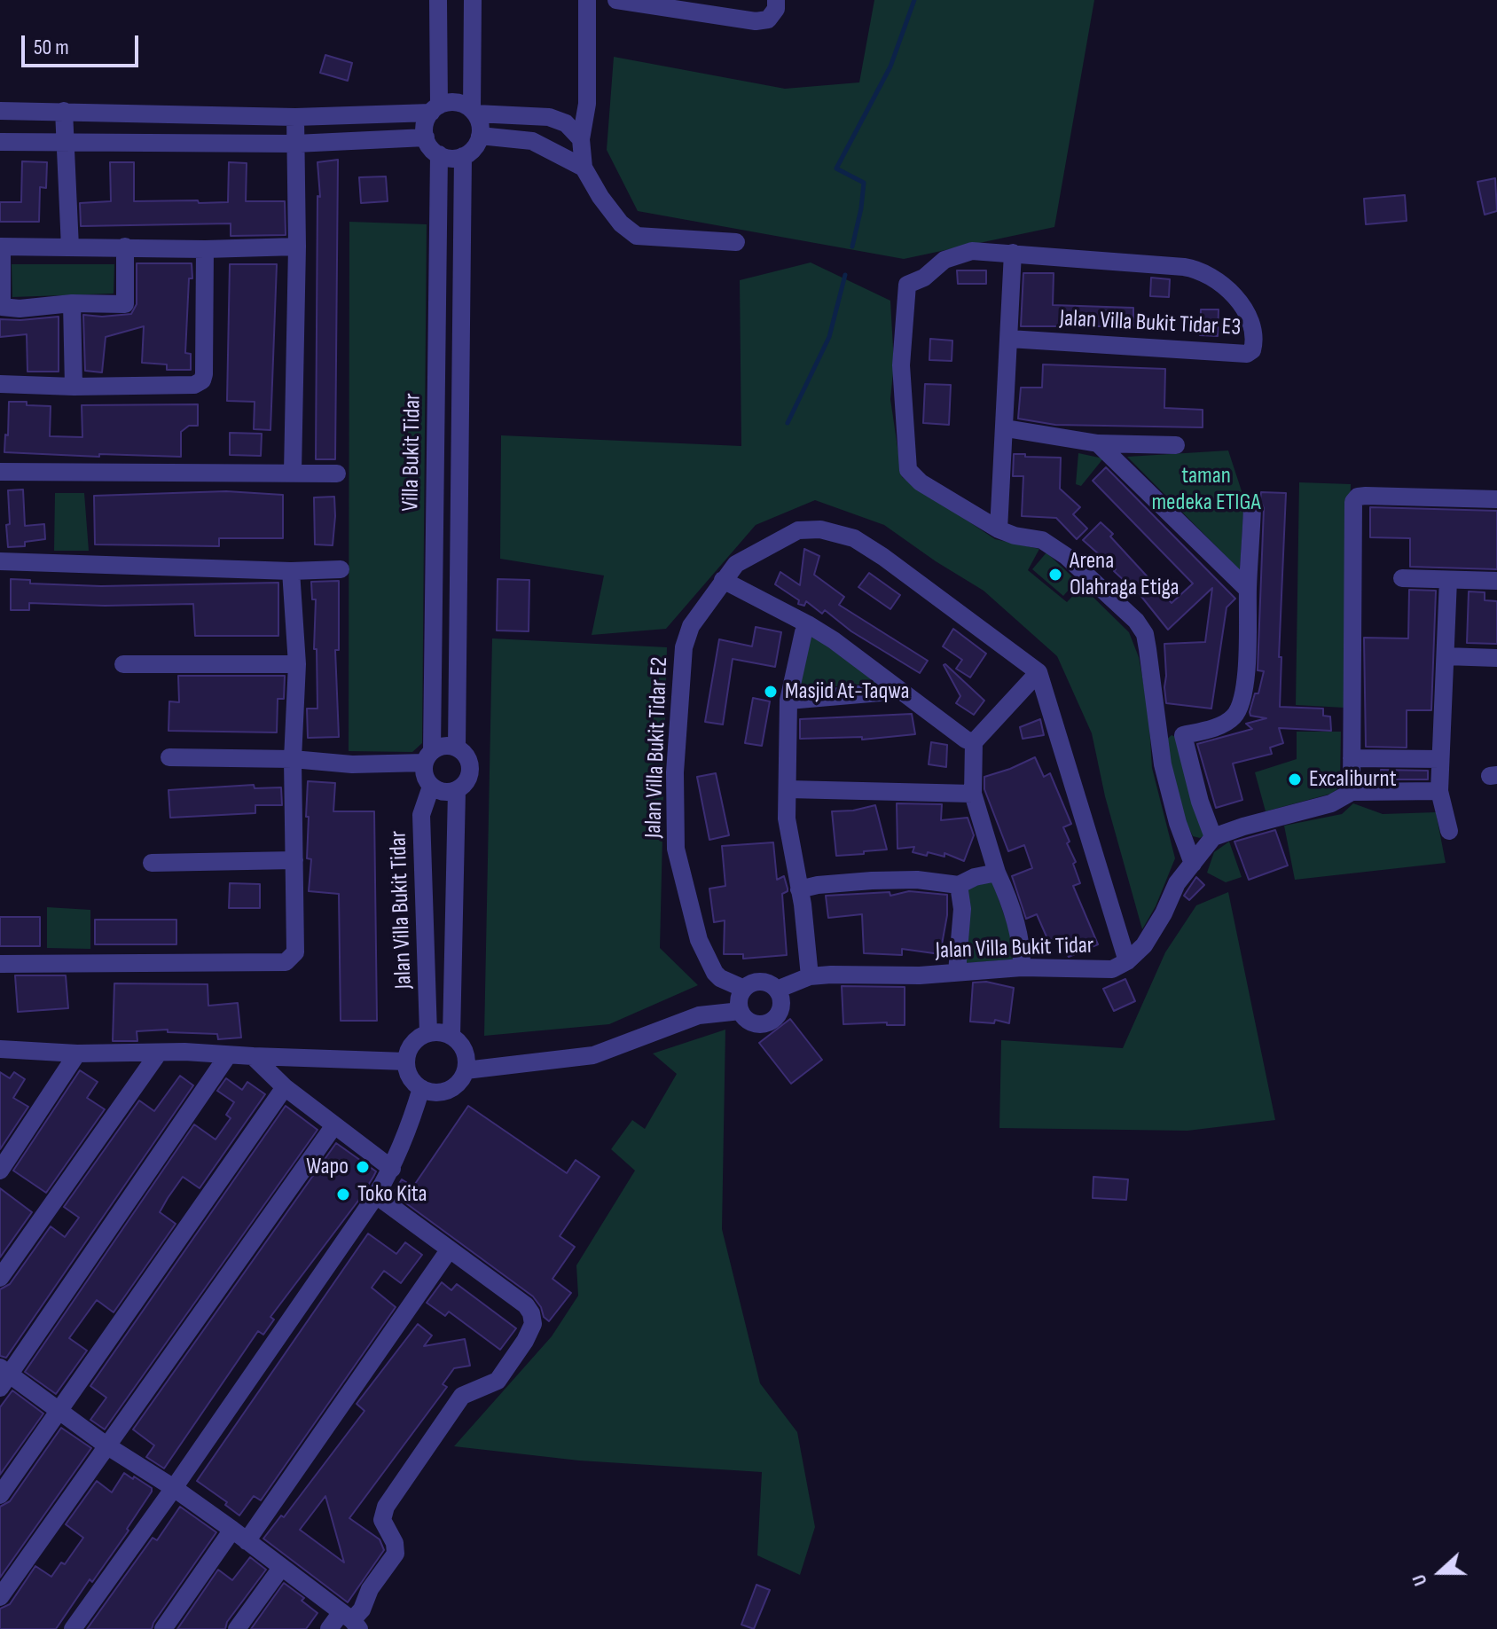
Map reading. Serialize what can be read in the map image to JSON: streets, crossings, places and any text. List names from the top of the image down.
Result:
{
  "streets": {
    "street": [
      "Jalan Villa Bukit Tidar E3",
      "Villa Bukit Tidar",
      "Jalan Villa Bukit Tidar E2",
      "Jalan Villa Bukit Tidar"
    ]
  },
  "crossings": [
    ["Jalan Villa Bukit Tidar E3", "Jalan Villa Bukit Tidar"],
    ["Villa Bukit Tidar", "Jalan Villa Bukit Tidar"],
    ["Jalan Villa Bukit Tidar E2", "Jalan Villa Bukit Tidar"]
  ],
  "parks": ["taman medeka ETIGA"],
  "places": [
    "Arena Olahraga Etiga",
    "Masjid At-Taqwa",
    "Excaliburnt",
    "Wapo",
    "Toko Kita"
  ],
  "scale_bar": "50 m",
  "north": "left"
}
